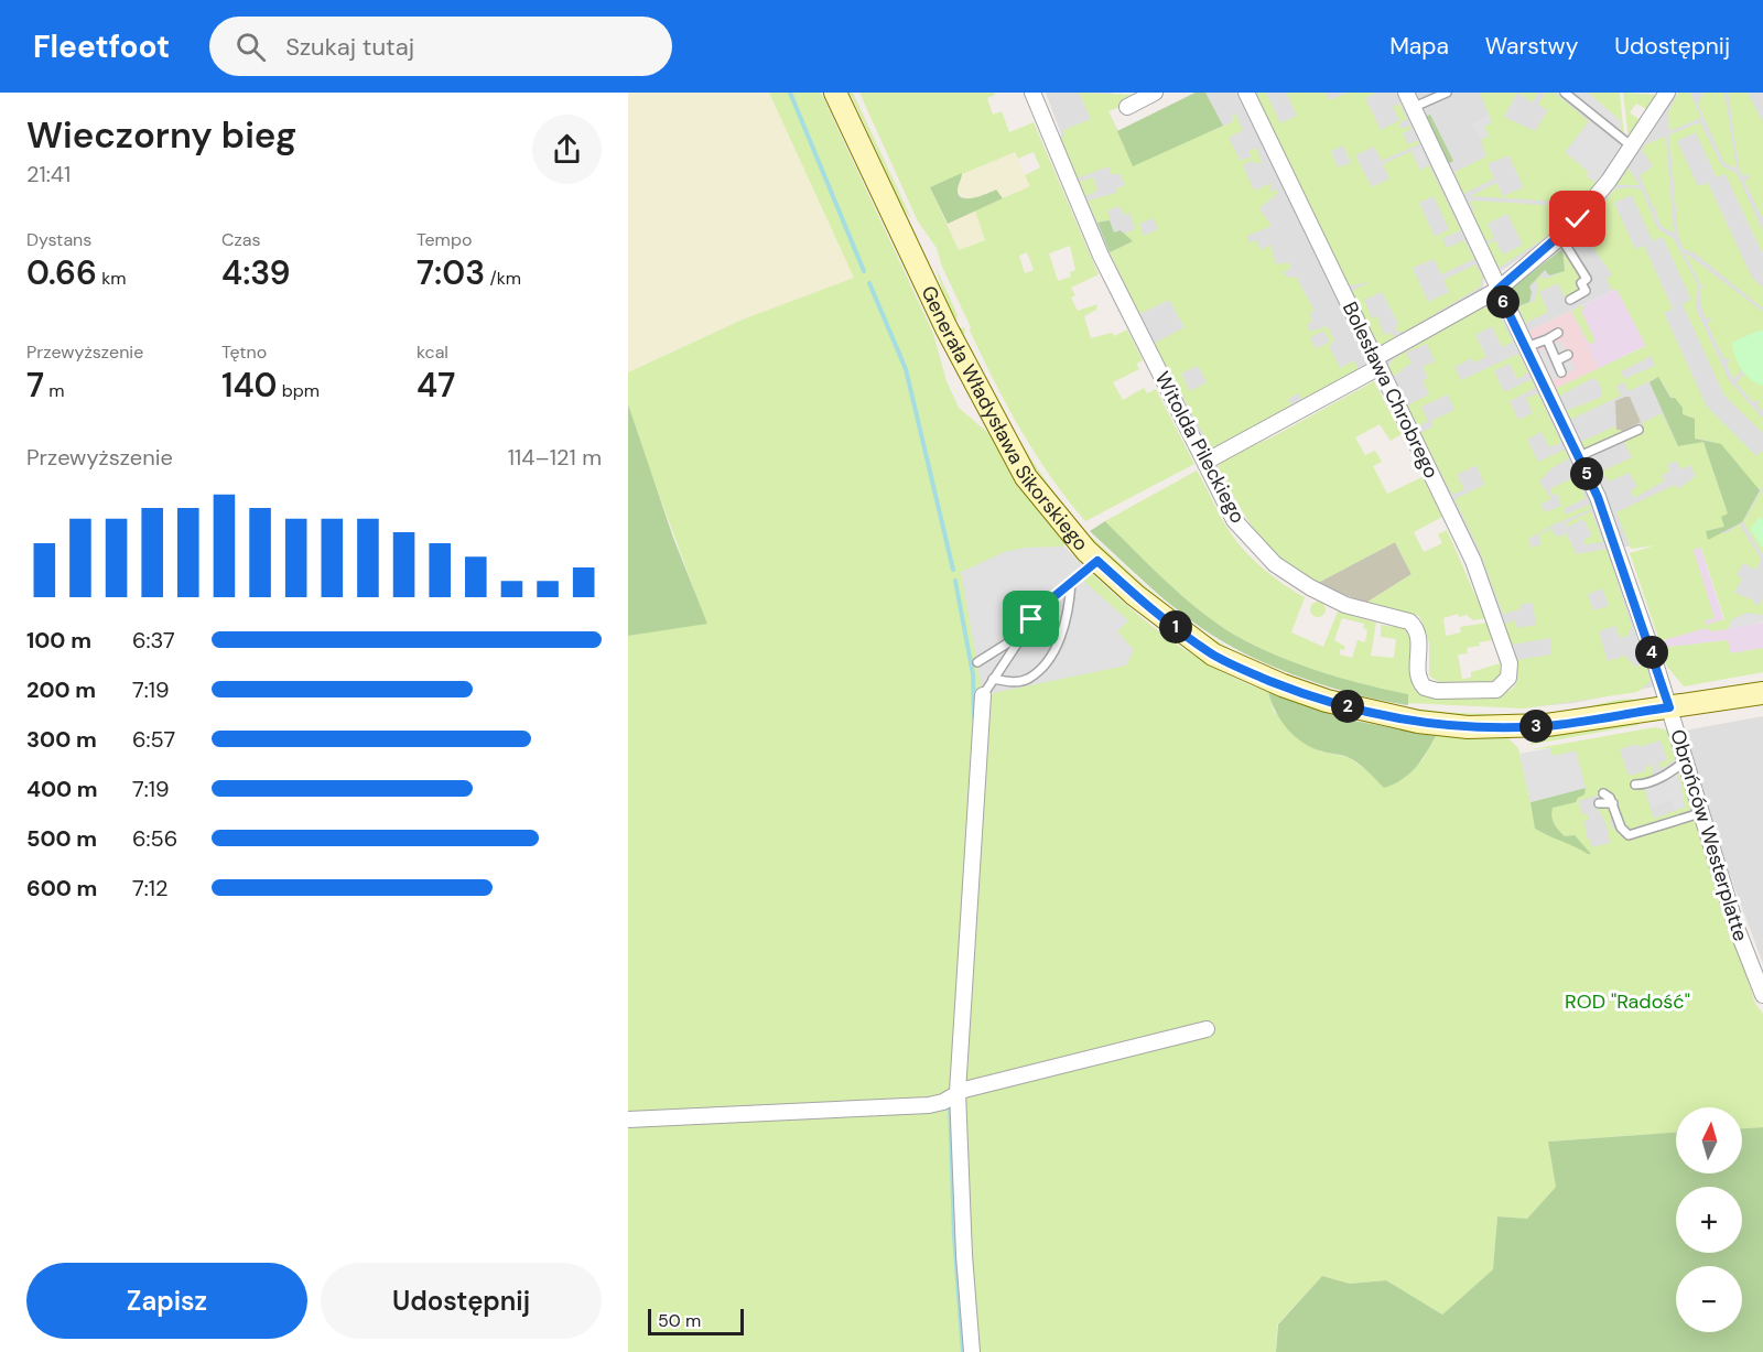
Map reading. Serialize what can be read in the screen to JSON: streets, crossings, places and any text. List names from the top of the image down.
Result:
{
  "streets": {
    "main road": ["Generała Władysława Sikorskiego"],
    "street": ["Bolesława Chrobrego", "Witolda Pileckiego", "Obrońców Westerplatte"]
  },
  "crossings": [
    ["Bolesława Chrobrego", "Witolda Pileckiego"],
    ["Generała Władysława Sikorskiego", "Obrońców Westerplatte"]
  ],
  "parks": ["ROD \"Radość\""],
  "scale_bar": "50 m",
  "north": "top",
  "page": {
    "header": "Fleetfoot",
    "search": "Szukaj tutaj",
    "nav": ["Mapa", "Warstwy", "Udostępnij"],
    "heading": ["Wieczorny bieg", "21:41"],
    "stats": [
      ["Dystans", "0.66 km"],
      ["Czas", "4:39"],
      ["Tempo", "7:03 /km"],
      ["Przewyższenie", "7 m"],
      ["Tętno", "140 bpm"],
      ["kcal", "47"]
    ],
    "pins": [
      "6",
      "5",
      "1",
      "4",
      "2",
      "3"
    ],
    "chart": ["Przewyższenie", "114–121 m"],
    "list": [
      {
        "name": "100 m",
        "note": "6:37"
      },
      {
        "name": "200 m",
        "note": "7:19"
      },
      {
        "name": "300 m",
        "note": "6:57"
      },
      {
        "name": "400 m",
        "note": "7:19"
      },
      {
        "name": "500 m",
        "note": "6:56"
      },
      {
        "name": "600 m",
        "note": "7:12"
      }
    ],
    "map_buttons": ["+", "−"],
    "buttons": ["Zapisz", "Udostępnij"],
    "scale": "50 m"
  }
}
